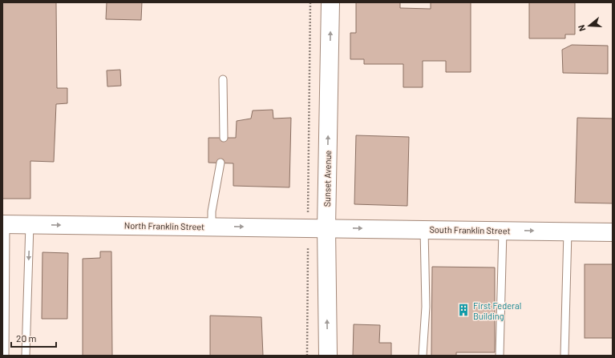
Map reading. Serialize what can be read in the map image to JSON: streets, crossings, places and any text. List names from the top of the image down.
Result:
{
  "streets": {
    "main road": ["Sunset Avenue", "North Franklin Street", "South Franklin Street"]
  },
  "crossings": [
    ["Sunset Avenue", "North Franklin Street"],
    ["Sunset Avenue", "South Franklin Street"],
    ["North Franklin Street", "South Franklin Street"]
  ],
  "one_way": ["Sunset Avenue", "North Franklin Street", "South Franklin Street"],
  "places": {
    "building": ["First Federal Building"]
  },
  "scale_bar": "20 m",
  "north": "left"
}
